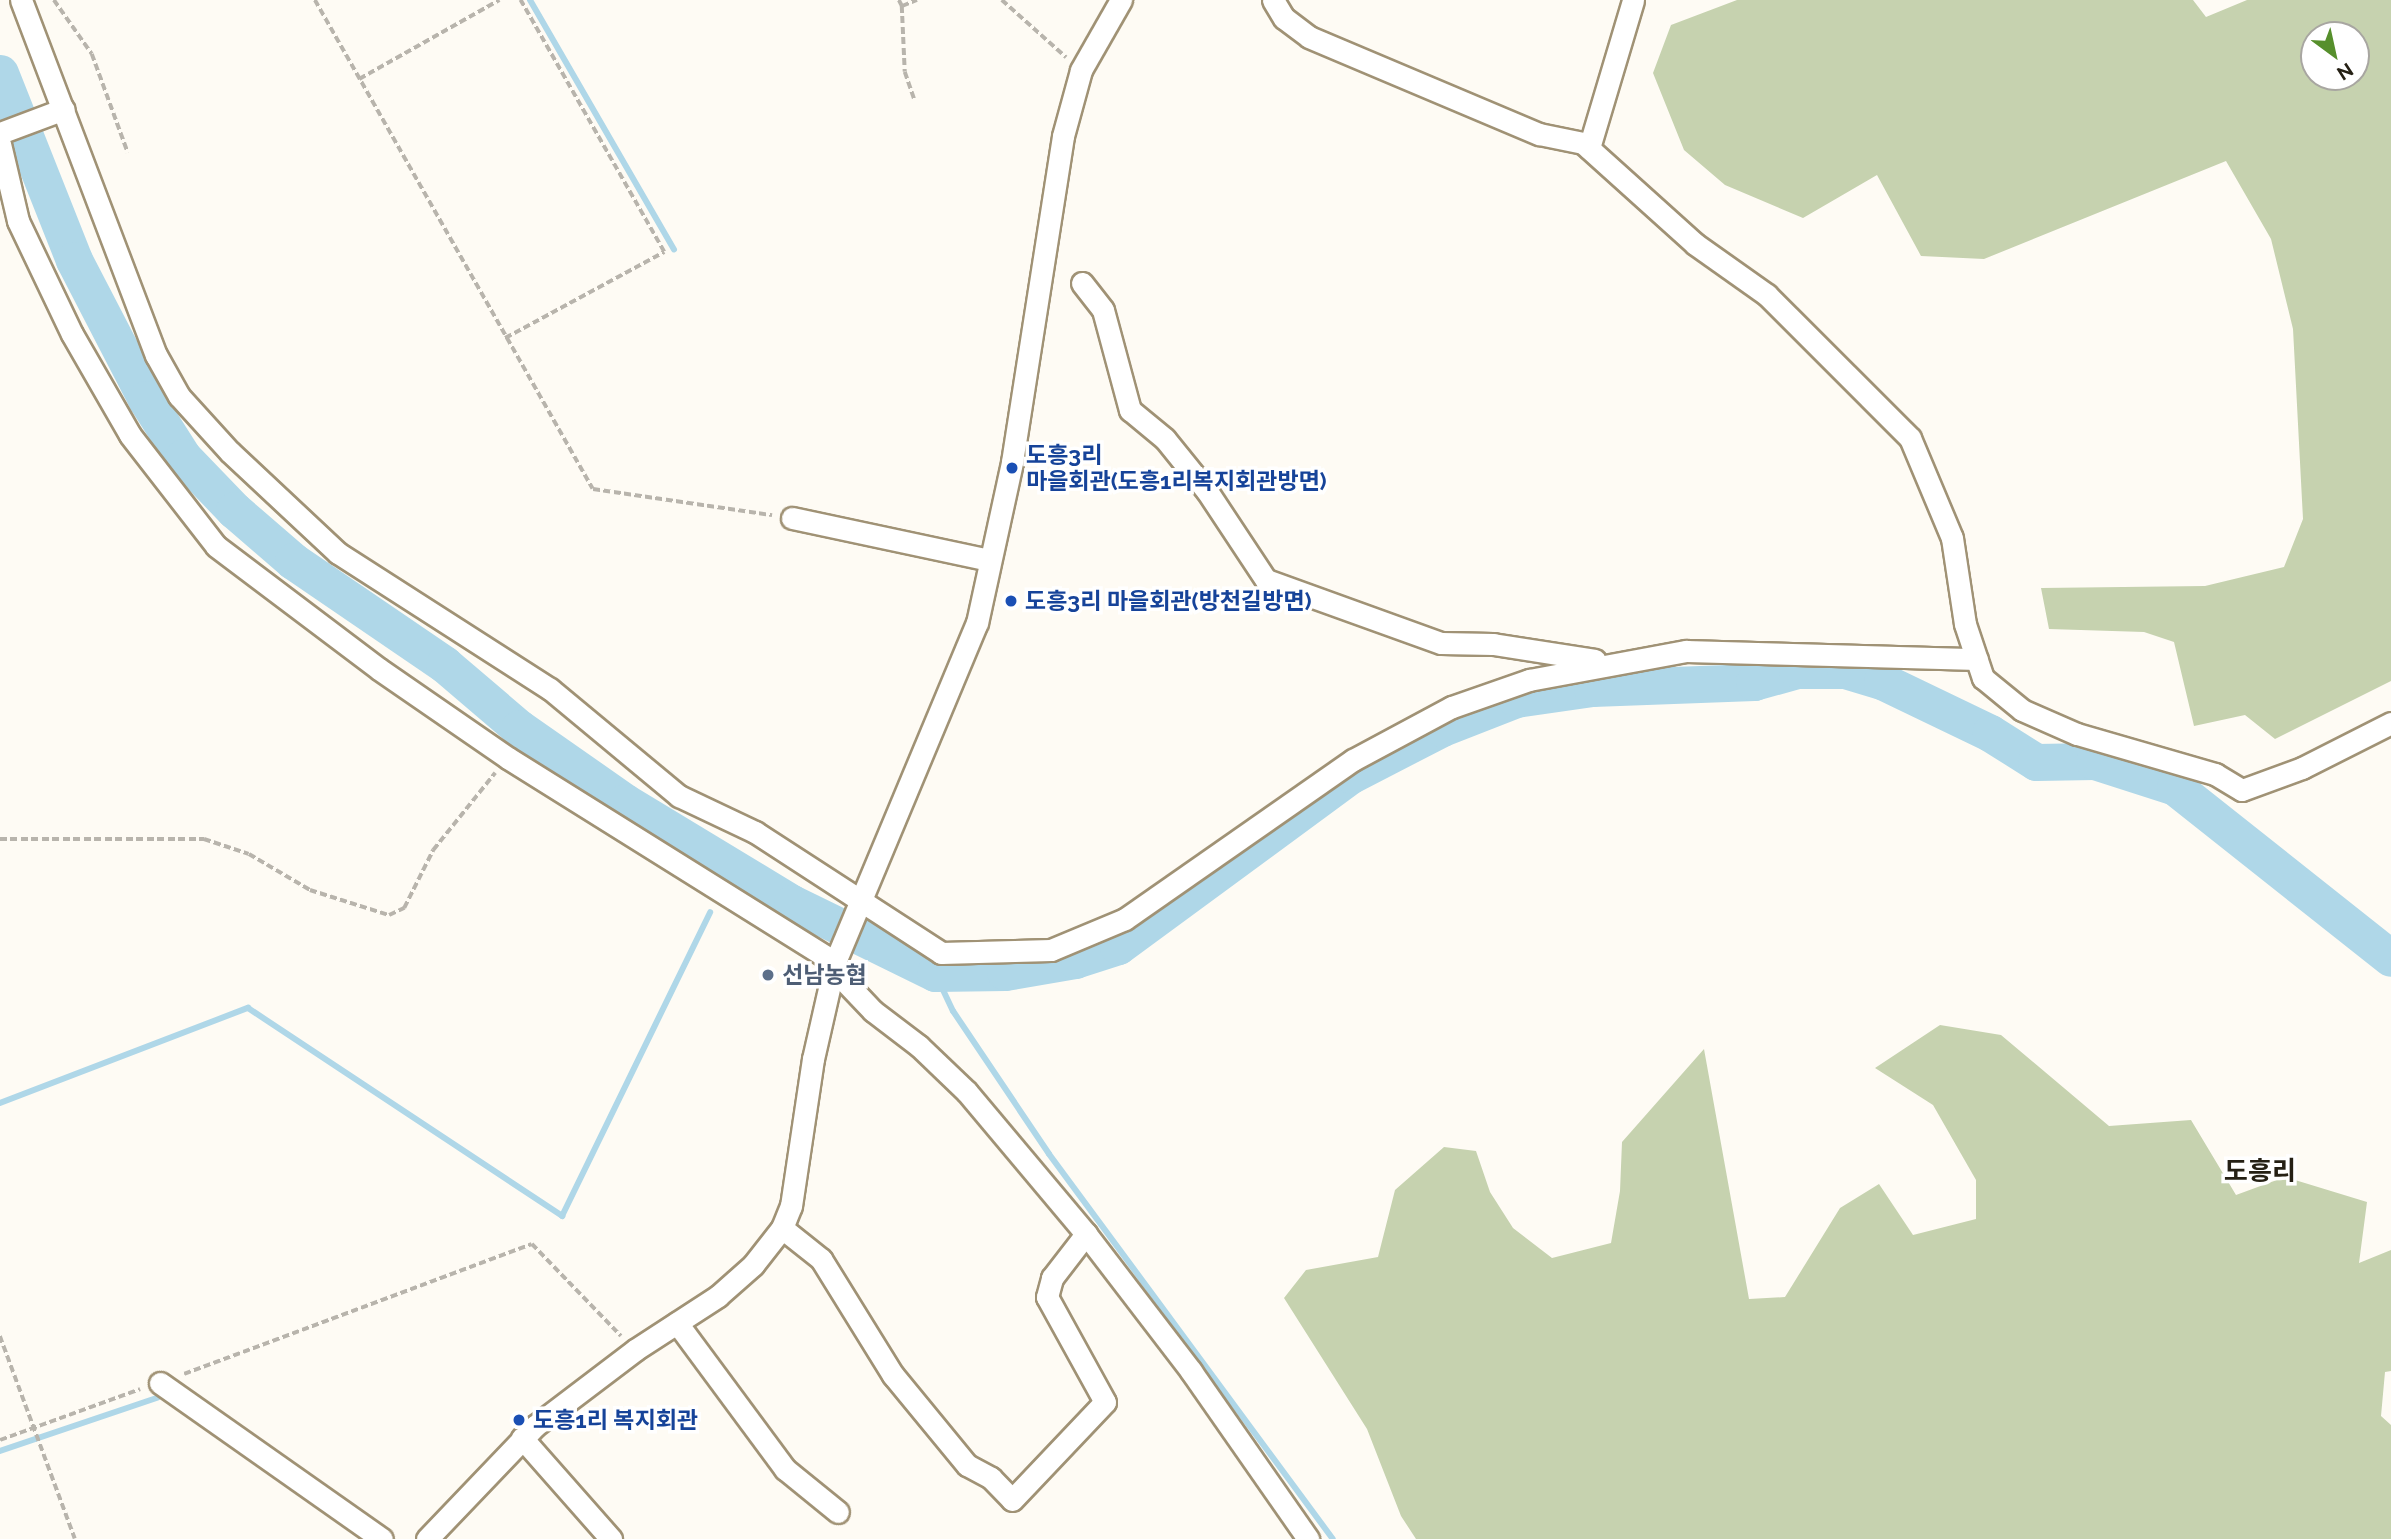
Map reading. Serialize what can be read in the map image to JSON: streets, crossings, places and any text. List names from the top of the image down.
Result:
{
  "districts": ["도흥리"],
  "places": [
    "도흥3리 마을회관(도흥1리복지회관방면)",
    "도흥3리 마을회관(방천길방면)",
    "선남농협",
    "도흥1리 복지회관"
  ],
  "north": "bottom right"
}
